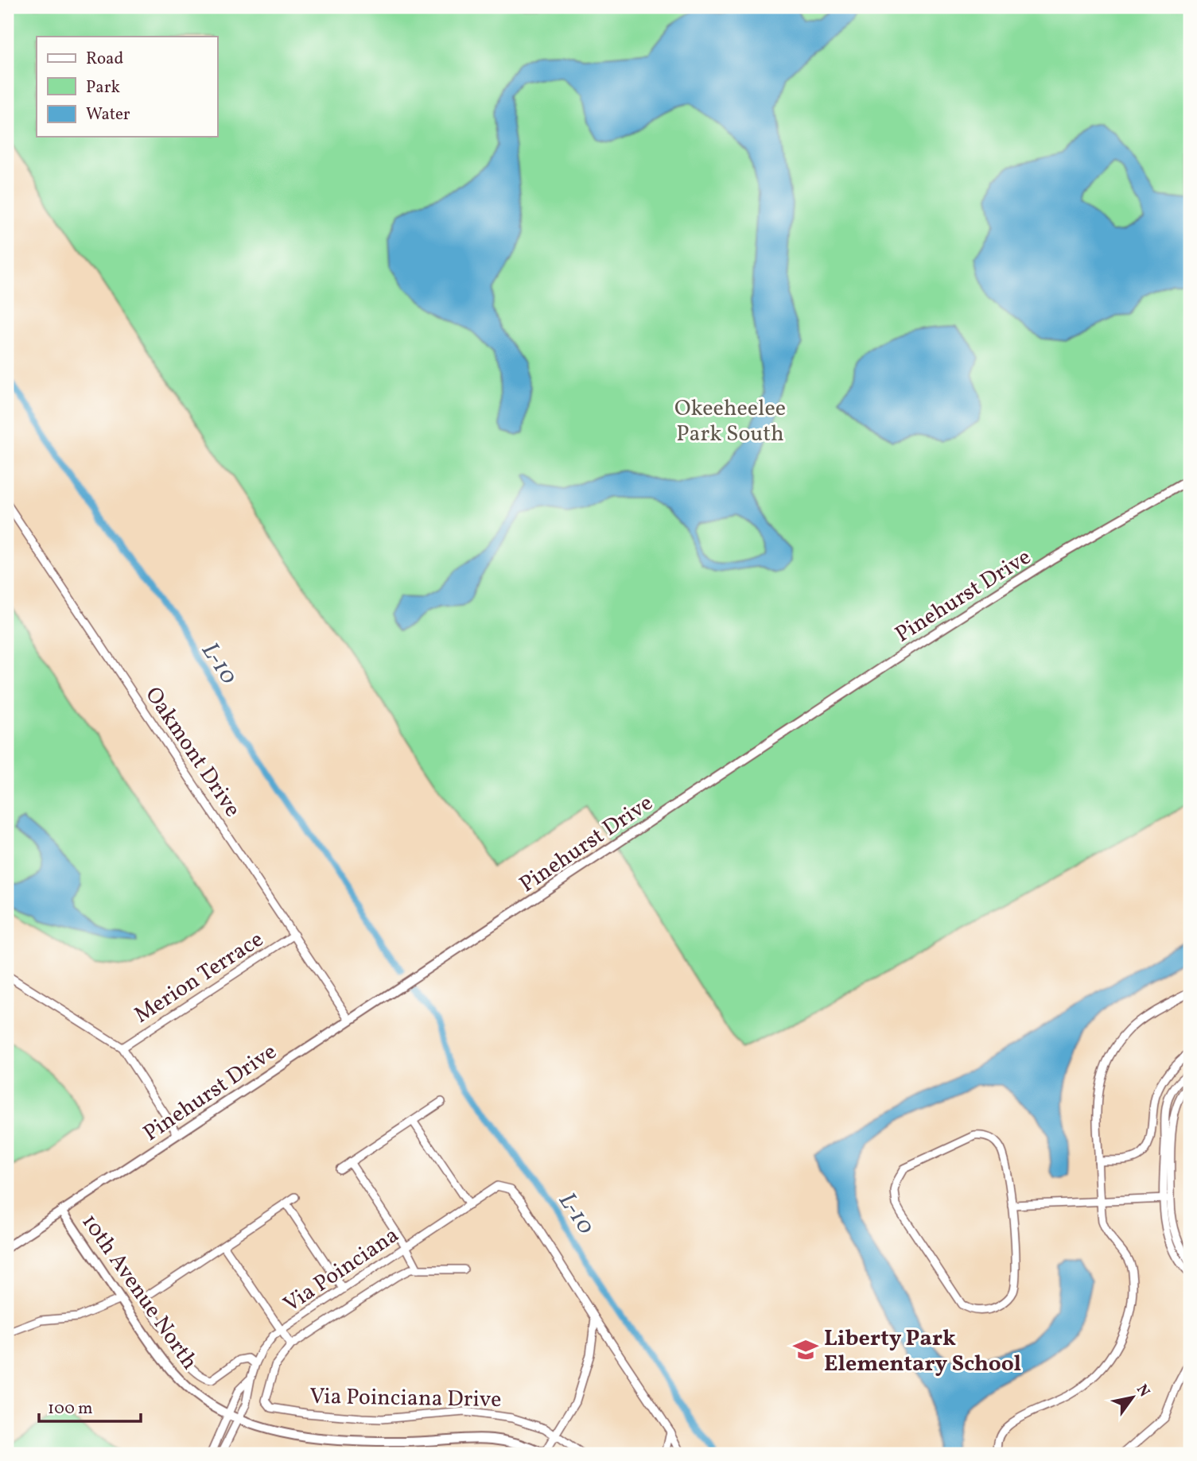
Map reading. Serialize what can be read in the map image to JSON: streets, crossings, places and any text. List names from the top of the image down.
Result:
{
  "streets": {
    "street": [
      "Pinehurst Drive",
      "Oakmont Drive",
      "Merion Terrace",
      "Via Poinciana",
      "10th Avenue North",
      "Via Poinciana Drive"
    ]
  },
  "crossings": [
    ["Pinehurst Drive", "Oakmont Drive"],
    ["Pinehurst Drive", "10th Avenue North"],
    ["Oakmont Drive", "Merion Terrace"],
    ["Via Poinciana", "10th Avenue North"]
  ],
  "water": ["L-10"],
  "parks": ["Okeeheelee Park South"],
  "places": {
    "school or university": ["Liberty Park Elementary School"]
  },
  "legend": ["Road", "Park", "Water"],
  "scale_bar": "100 m",
  "north": "top right"
}
